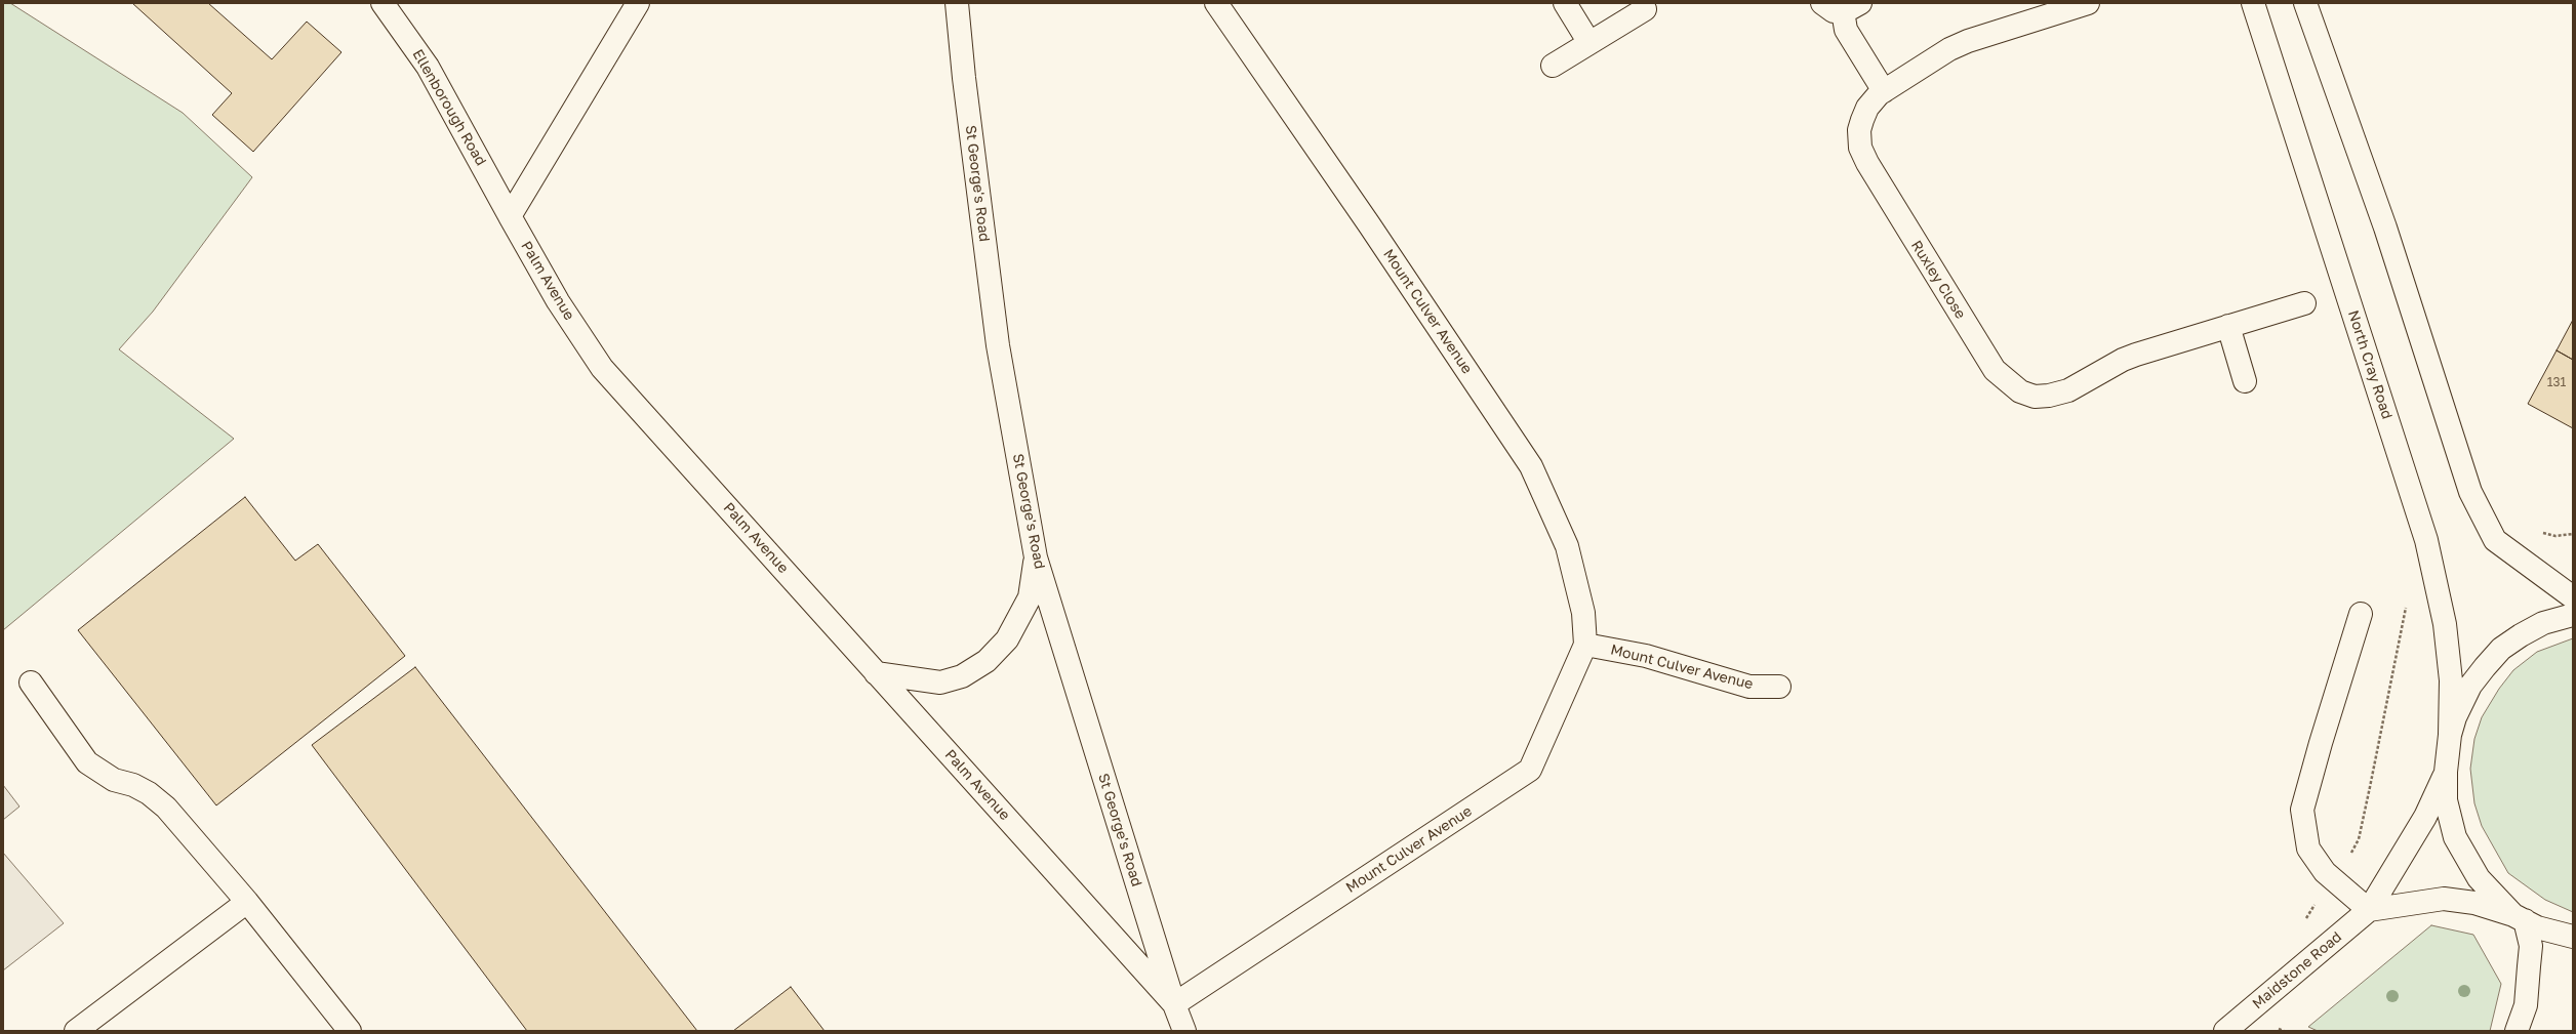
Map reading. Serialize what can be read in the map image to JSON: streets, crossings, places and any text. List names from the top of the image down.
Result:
{
  "streets": {
    "street": [
      "Ellenborough Road",
      "St George's Road",
      "Ruxley Close",
      "Palm Avenue",
      "Mount Culver Avenue",
      "North Cray Road",
      "Maidstone Road"
    ]
  },
  "crossings": [
    ["Ellenborough Road", "Palm Avenue"],
    ["St George's Road", "Palm Avenue"],
    ["St George's Road", "Mount Culver Avenue"],
    ["Palm Avenue", "Mount Culver Avenue"]
  ],
  "house_numbers": ["131"]
}
